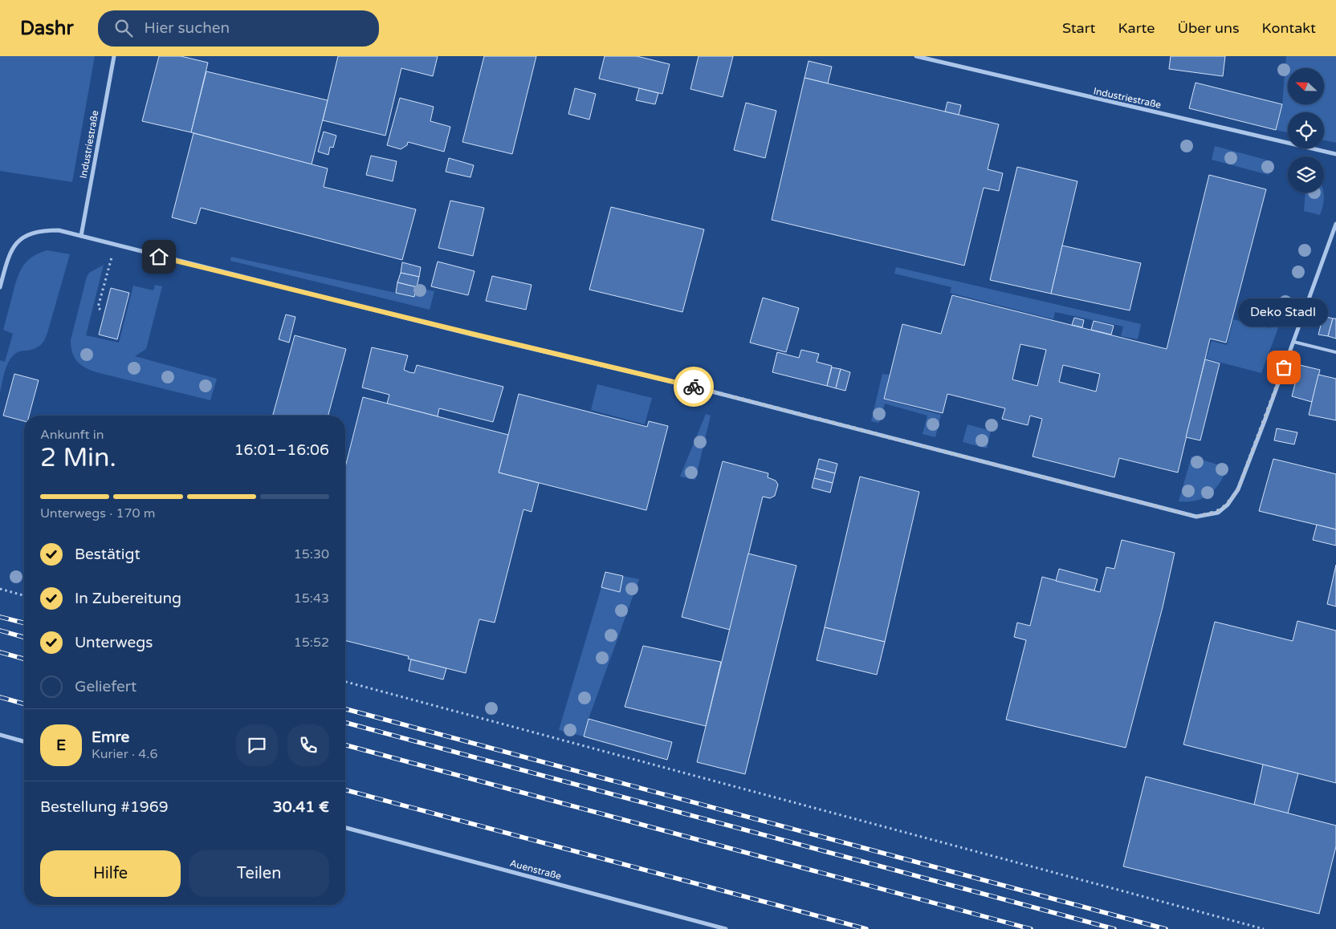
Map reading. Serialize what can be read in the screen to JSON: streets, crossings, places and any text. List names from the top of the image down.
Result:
{
  "streets": {
    "street": ["Industriestraße", "Auenstraße"]
  },
  "places": ["Deko Stadl"],
  "north": "left",
  "page": {
    "header": "Dashr",
    "search": "Hier suchen",
    "nav": [
      "Start",
      "Karte",
      "Über uns",
      "Kontakt"
    ],
    "bubble": "Deko Stadl",
    "heading": ["2 Min.", "Ankunft in", "16:01–16:06"],
    "panel": [
      "Emre",
      "Kurier · 4.6",
      "Bestellung #1969",
      "30.41 €"
    ],
    "bar": "Unterwegs · 170 m",
    "list": [
      ["Bestätigt", "15:30"],
      ["In Zubereitung", "15:43"],
      ["Unterwegs", "15:52"],
      "Geliefert"
    ],
    "round": "E",
    "buttons": ["Hilfe", "Teilen"]
  }
}
